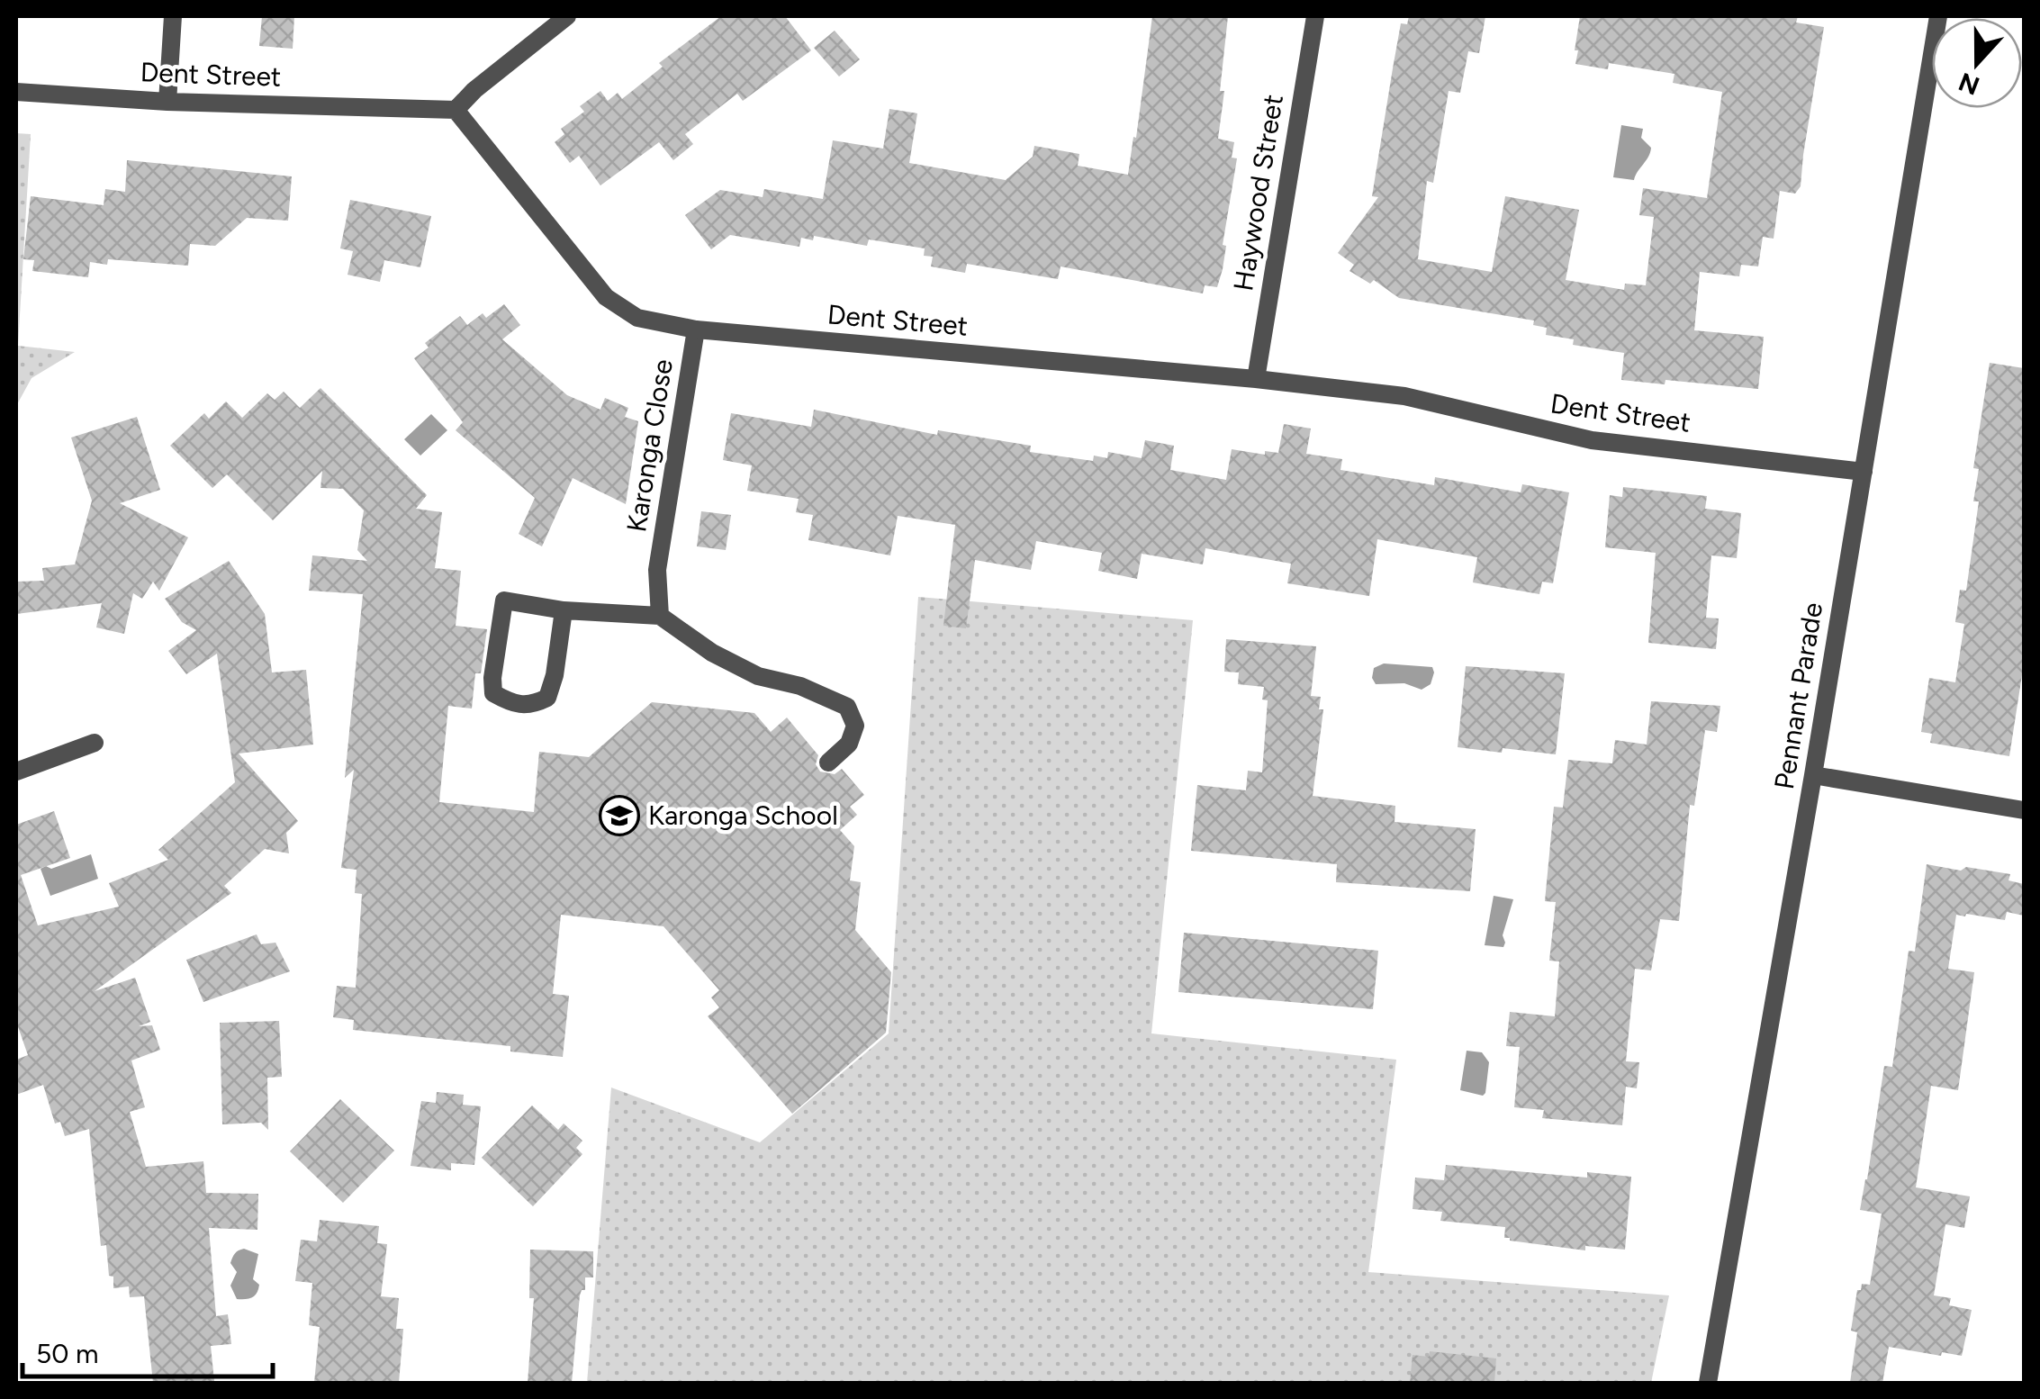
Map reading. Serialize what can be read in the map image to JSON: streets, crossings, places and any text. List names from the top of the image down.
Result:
{
  "streets": {
    "street": [
      "Dent Street",
      "Haywood Street",
      "Karonga Close",
      "Pennant Parade"
    ]
  },
  "crossings": [
    ["Dent Street", "Haywood Street"],
    ["Dent Street", "Karonga Close"],
    ["Dent Street", "Pennant Parade"]
  ],
  "places": {
    "school or university": ["Karonga School"]
  },
  "scale_bar": "50 m",
  "north": "bottom"
}
